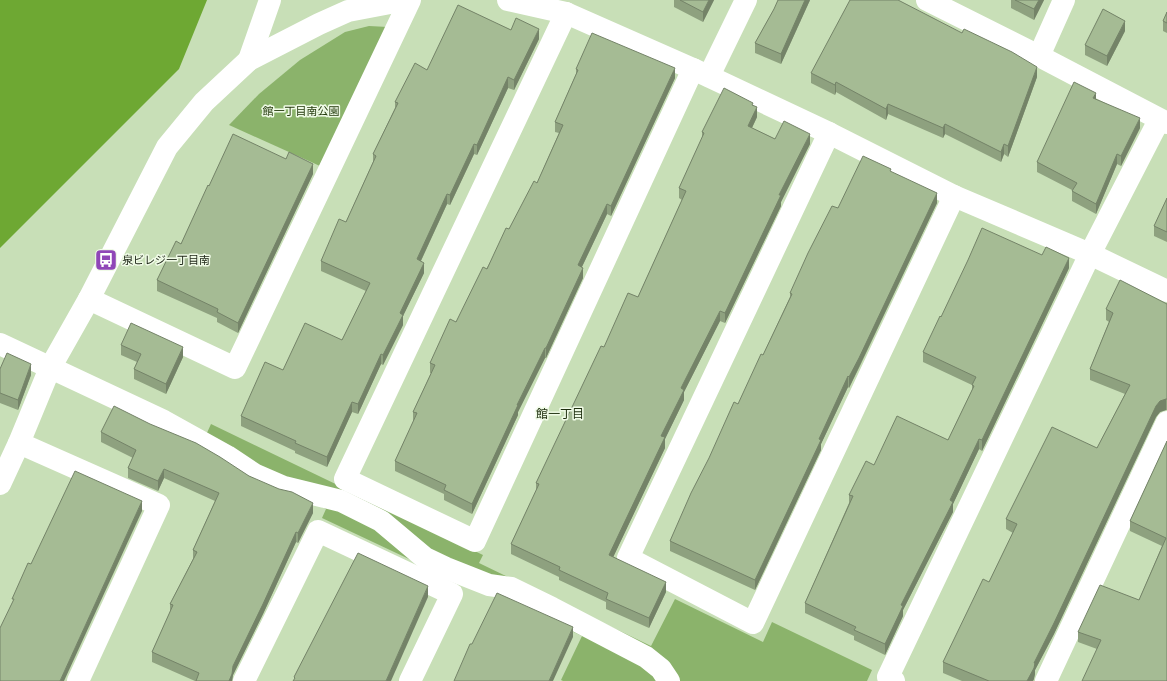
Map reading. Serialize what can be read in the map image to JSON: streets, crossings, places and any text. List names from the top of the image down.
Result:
{
  "districts": ["館一丁目"],
  "parks": ["館一丁目南公園"],
  "places": {
    "bus stop": ["泉ビレジ一丁目南"]
  }
}
